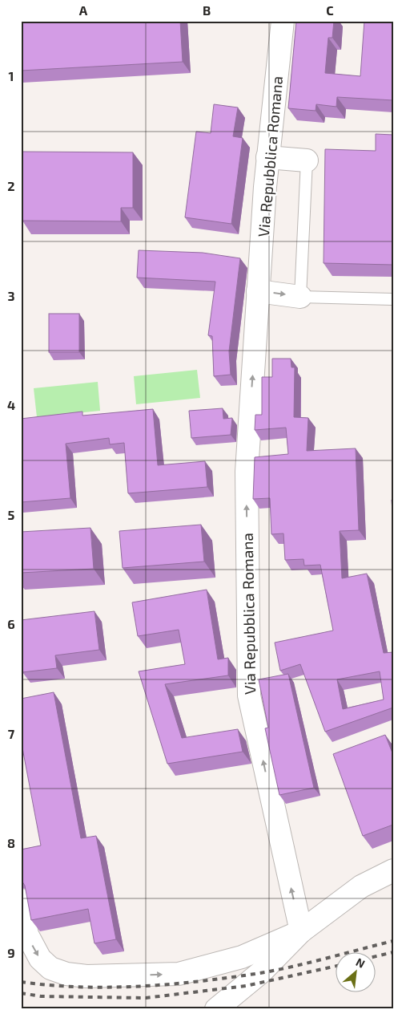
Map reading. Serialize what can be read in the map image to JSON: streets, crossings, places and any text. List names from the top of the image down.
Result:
{
  "streets": {
    "street": ["Via Repubblica Romana"]
  },
  "one_way": ["Via Repubblica Romana"],
  "north": "top right",
  "grid": {
    "columns": ["A", "B", "C"],
    "rows": [
      "1",
      "2",
      "3",
      "4",
      "5",
      "6",
      "7",
      "8",
      "9"
    ]
  }
}
